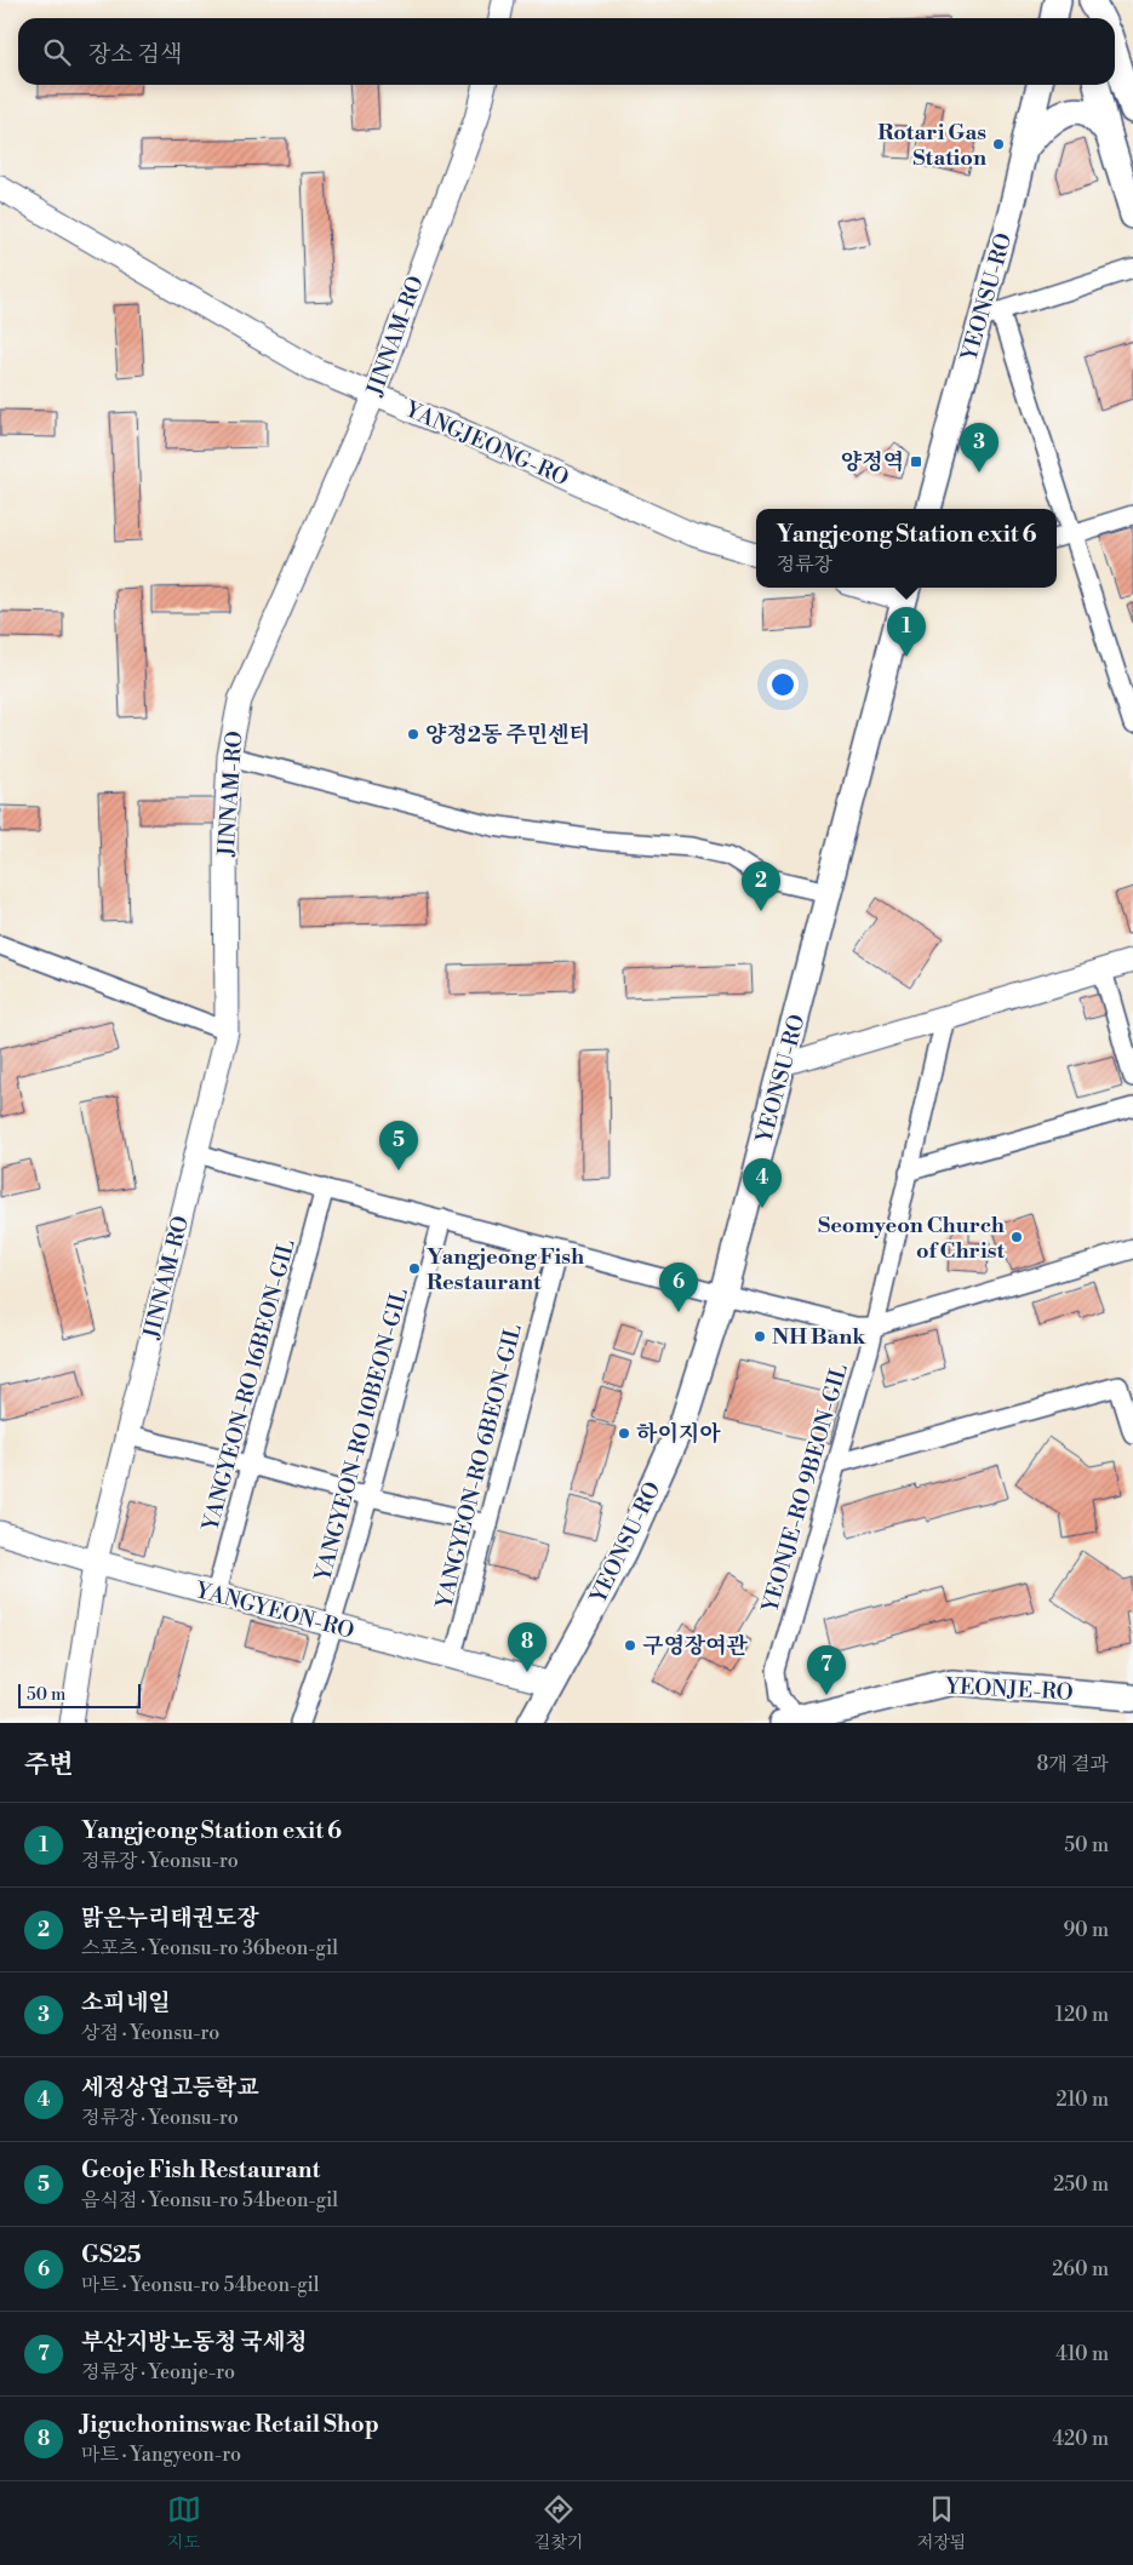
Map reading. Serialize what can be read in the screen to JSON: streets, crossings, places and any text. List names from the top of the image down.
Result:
{
  "streets": {
    "main road": ["YEONSU-RO", "YEONJE-RO"],
    "street": [
      "JINNAM-RO",
      "YANGJEONG-RO",
      "YANGYEON-RO 16BEON-GIL",
      "YANGYEON-RO 10BEON-GIL",
      "YANGYEON-RO 6BEON-GIL",
      "YEONJE-RO 9BEON-GIL",
      "YANGYEON-RO"
    ]
  },
  "crossings": [
    ["YEONSU-RO", "YANGYEON-RO"],
    ["JINNAM-RO", "YANGJEONG-RO"],
    ["JINNAM-RO", "YANGYEON-RO"],
    ["YANGYEON-RO 16BEON-GIL", "YANGYEON-RO"],
    ["YANGYEON-RO 10BEON-GIL", "YANGYEON-RO"],
    ["YANGYEON-RO 6BEON-GIL", "YANGYEON-RO"],
    ["YEONJE-RO 9BEON-GIL", "YEONJE-RO"]
  ],
  "places": {
    "other": [
      "Rotari Gas Station",
      "양정2동 주민센터",
      "Seomyeon Church of Christ",
      "Yangjeong Fish Restaurant",
      "NH Bank",
      "하이지아",
      "구영장여관"
    ],
    "transit": ["양정역"]
  },
  "scale_bar": "50 m",
  "page": {
    "search": "장소 검색",
    "pins": [
      "3",
      "1",
      "2",
      "5",
      "4",
      "6",
      "8",
      "7"
    ],
    "popup": ["Yangjeong Station exit 6", "정류장"],
    "scale": "50 m",
    "heading": ["주변", "8개 결과"],
    "list": [
      {
        "mark": "1",
        "name": "Yangjeong Station exit 6",
        "note": "정류장 · Yeonsu-ro",
        "value": "50 m"
      },
      {
        "mark": "2",
        "name": "맑은누리태권도장",
        "note": "스포츠 · Yeonsu-ro 36beon-gil",
        "value": "90 m"
      },
      {
        "mark": "3",
        "name": "소피네일",
        "note": "상점 · Yeonsu-ro",
        "value": "120 m"
      },
      {
        "mark": "4",
        "name": "세정상업고등학교",
        "note": "정류장 · Yeonsu-ro",
        "value": "210 m"
      },
      {
        "mark": "5",
        "name": "Geoje Fish Restaurant",
        "note": "음식점 · Yeonsu-ro 54beon-gil",
        "value": "250 m"
      },
      {
        "mark": "6",
        "name": "GS25",
        "note": "마트 · Yeonsu-ro 54beon-gil",
        "value": "260 m"
      },
      {
        "mark": "7",
        "name": "부산지방노동청 국세청",
        "note": "정류장 · Yeonje-ro",
        "value": "410 m"
      },
      {
        "mark": "8",
        "name": "Jiguchoninswae Retail Shop",
        "note": "마트 · Yangyeon-ro",
        "value": "420 m"
      }
    ],
    "nav": ["지도", "길찾기", "저장됨"]
  }
}
